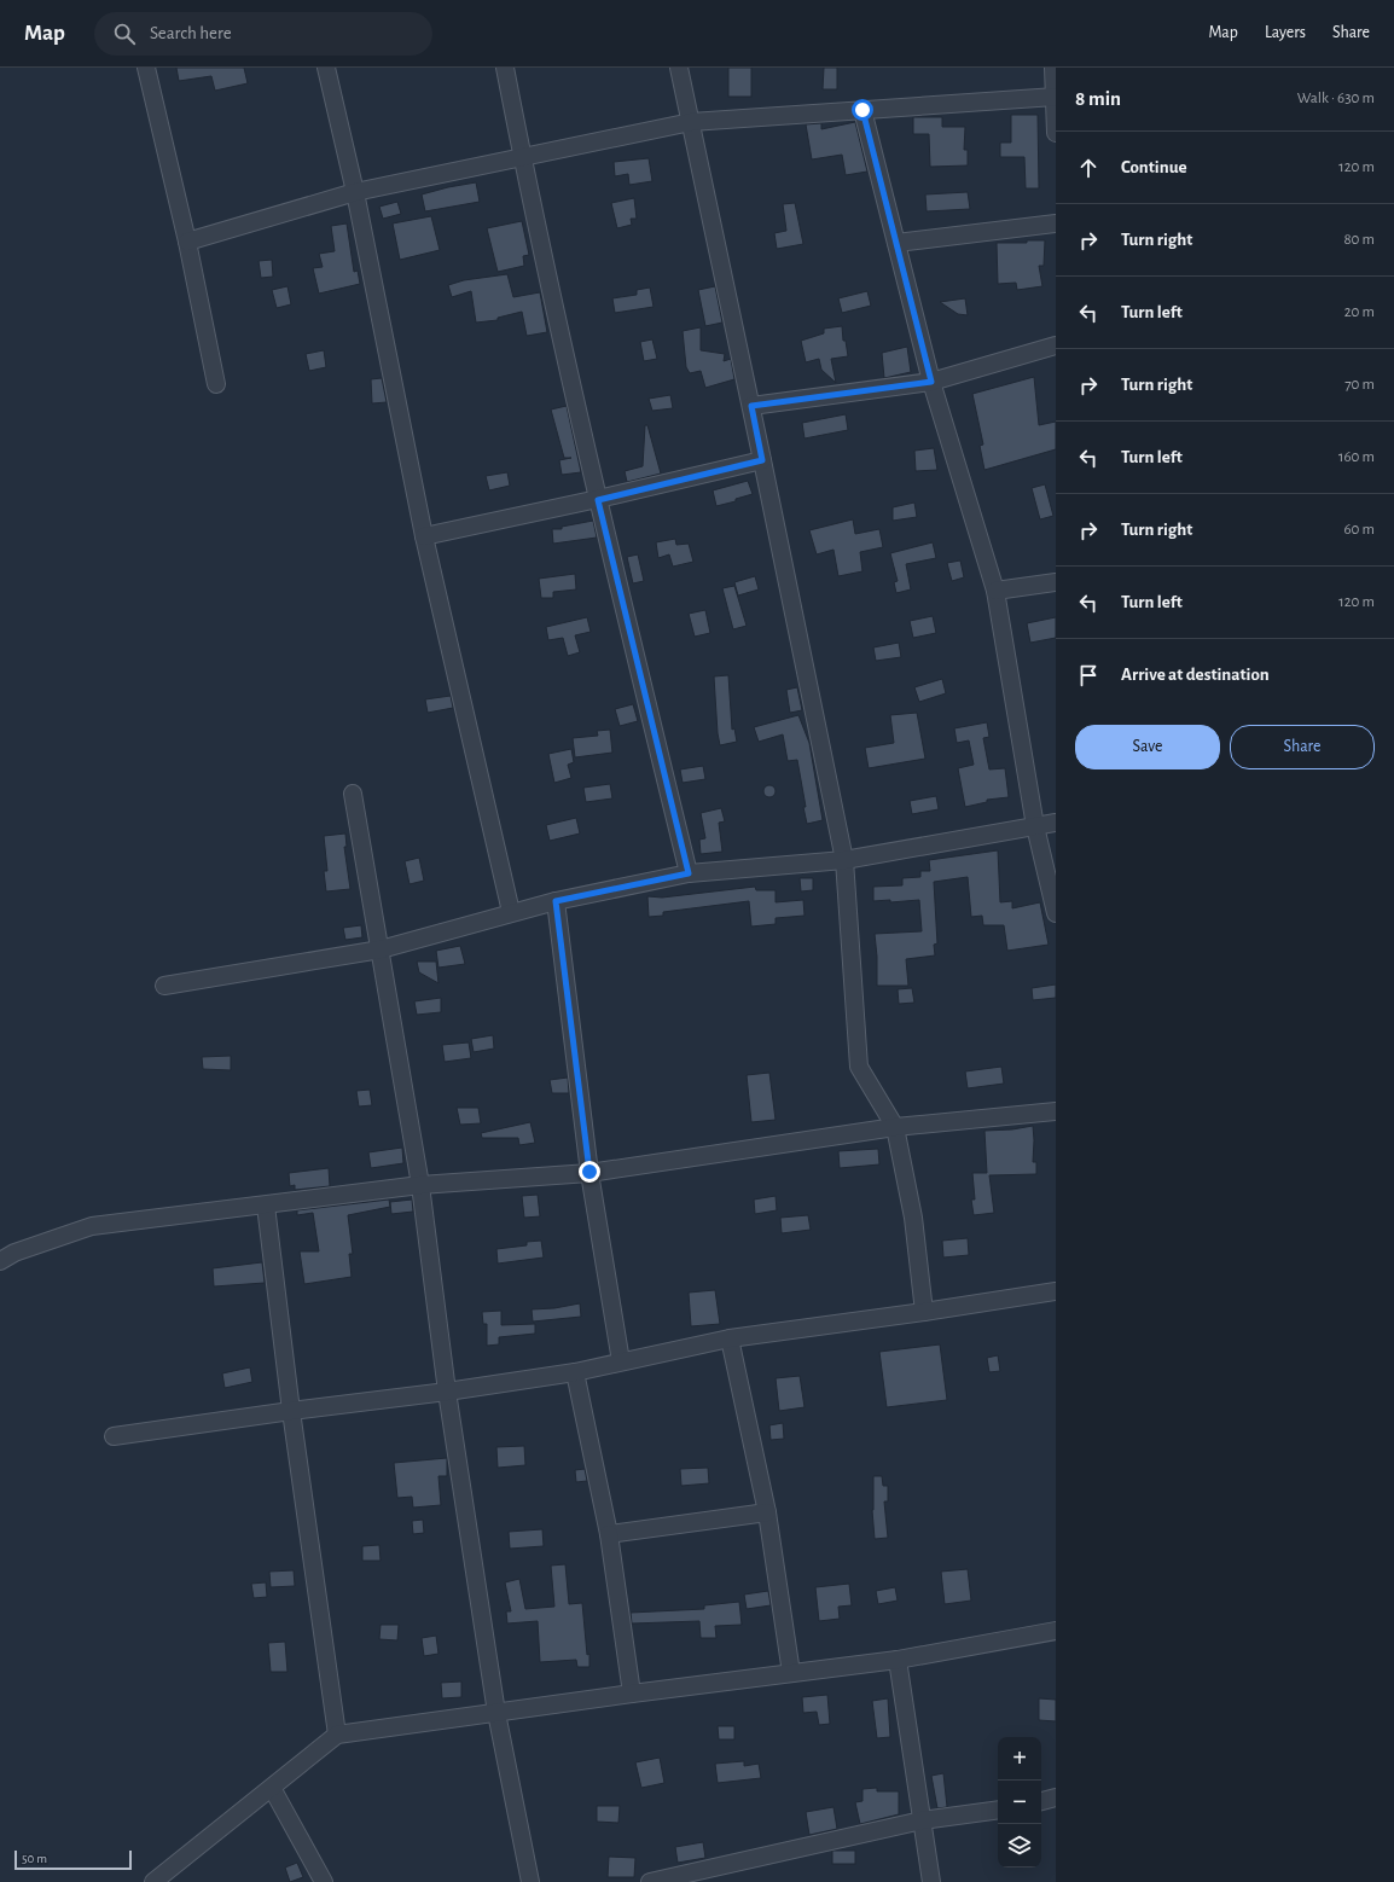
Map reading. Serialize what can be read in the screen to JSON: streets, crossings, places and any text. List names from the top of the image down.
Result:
{
  "scale_bar": "50 m",
  "page": {
    "header": "Map",
    "search": "Search here",
    "nav": ["Map", "Layers", "Share"],
    "heading": ["8 min", "Walk · 630 m"],
    "list": [
      ["Continue", "120 m"],
      ["Turn right", "80 m"],
      ["Turn left", "20 m"],
      ["Turn right", "70 m"],
      ["Turn left", "160 m"],
      ["Turn right", "60 m"],
      ["Turn left", "120 m"],
      "Arrive at destination"
    ],
    "buttons": ["Save", "Share"],
    "map_buttons": ["+", "−"],
    "scale": "50 m"
  }
}
